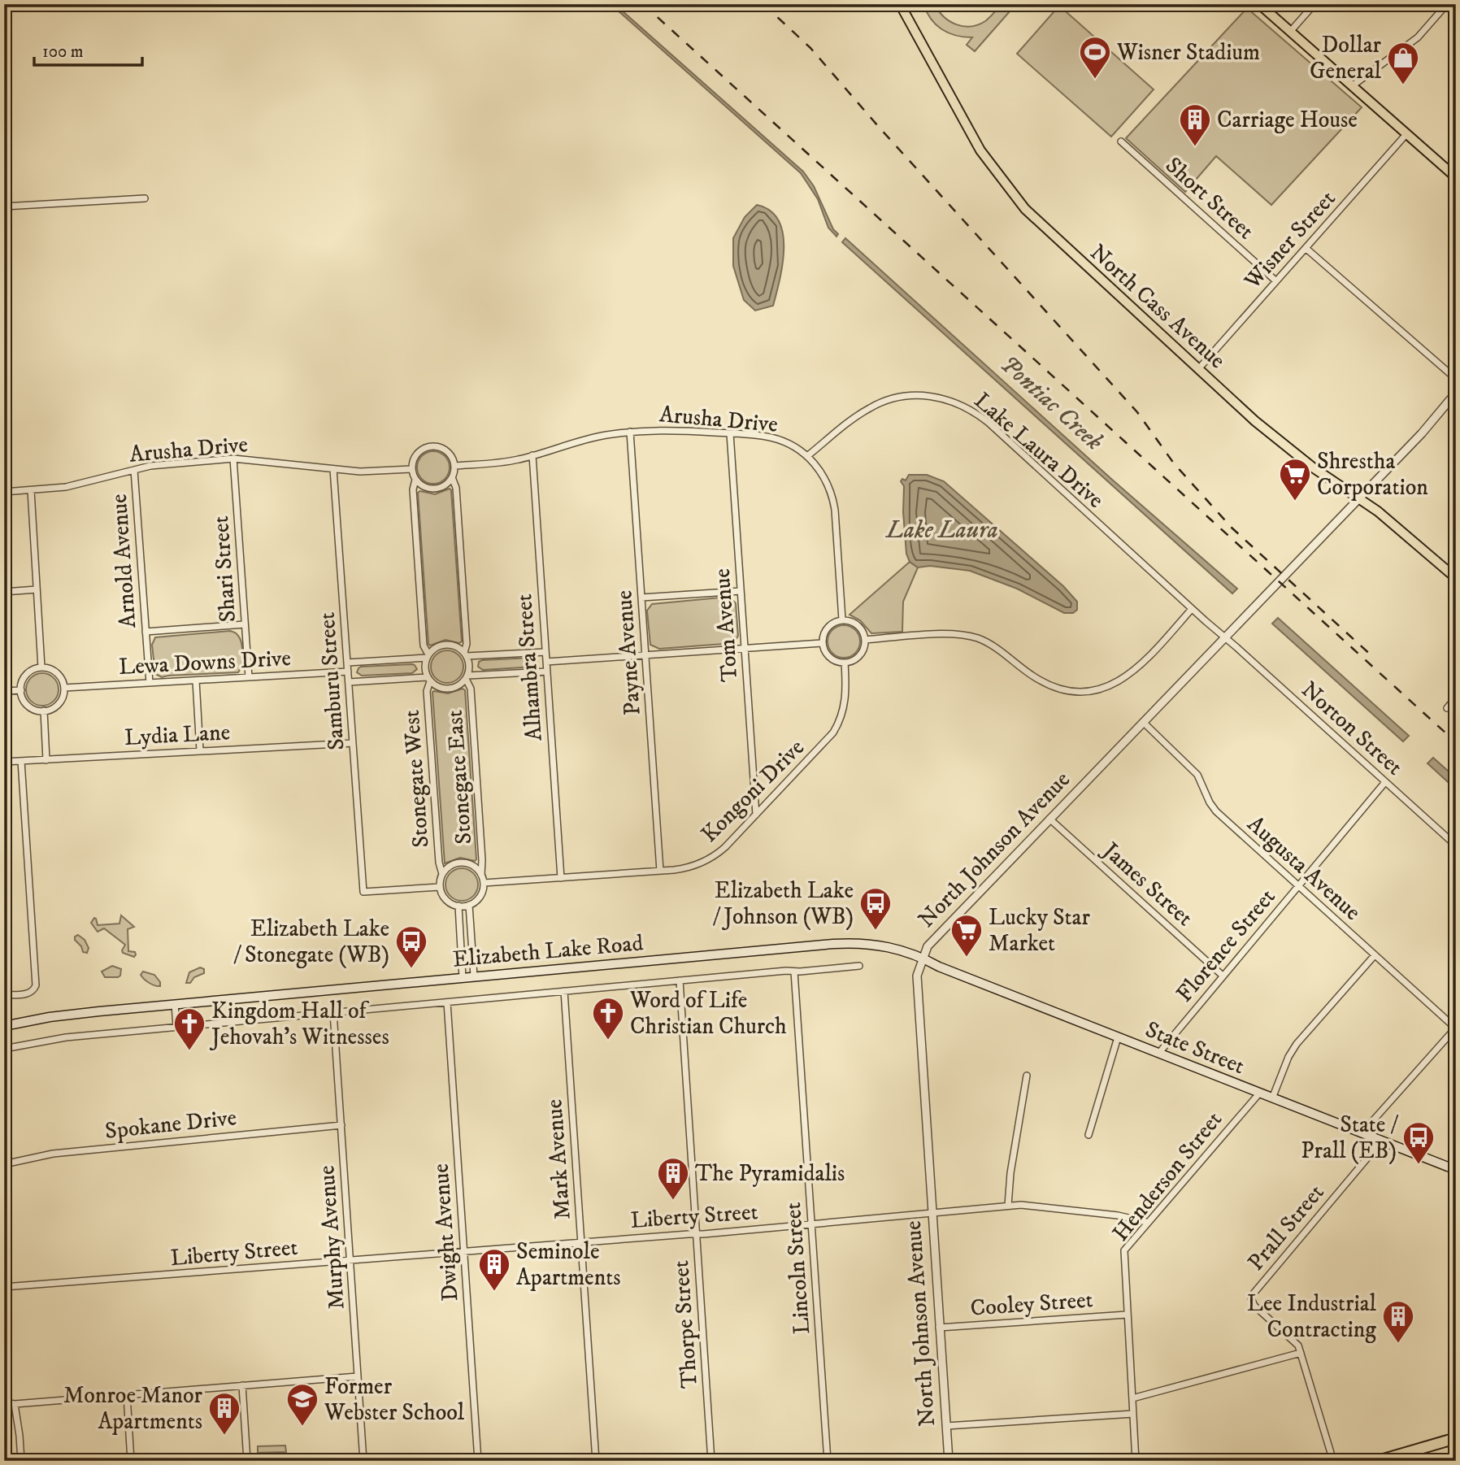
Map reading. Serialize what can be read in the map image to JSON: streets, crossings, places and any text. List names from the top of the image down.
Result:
{
  "streets": {
    "main road": ["North Cass Avenue", "Elizabeth Lake Road", "State Street"],
    "street": [
      "Short Street",
      "Wisner Street",
      "Arusha Drive",
      "Lake Laura Drive",
      "Arnold Avenue",
      "Shari Street",
      "Tom Avenue",
      "Payne Avenue",
      "Lewa Downs Drive",
      "Alhambra Street",
      "Samburu Street",
      "Norton Street",
      "Lydia Lane",
      "Stonegate East",
      "Stonegate West",
      "Kongoni Drive",
      "North Johnson Avenue",
      "Augusta Avenue",
      "James Street",
      "Florence Street",
      "Spokane Drive",
      "Mark Avenue",
      "Henderson Street",
      "Liberty Street",
      "Prall Street",
      "Dwight Avenue",
      "Murphy Avenue",
      "Lincoln Street",
      "Cooley Street",
      "Thorpe Street"
    ]
  },
  "crossings": [
    ["Short Street", "Wisner Street"],
    ["Wisner Street", "North Cass Avenue"],
    ["North Cass Avenue", "North Johnson Avenue"],
    ["Arusha Drive", "Lake Laura Drive"],
    ["Arusha Drive", "Arnold Avenue"],
    ["Arusha Drive", "Shari Street"],
    ["Arusha Drive", "Tom Avenue"],
    ["Arusha Drive", "Payne Avenue"],
    ["Arusha Drive", "Alhambra Street"],
    ["Arusha Drive", "Samburu Street"],
    ["Arusha Drive", "Kongoni Drive"],
    ["Lake Laura Drive", "Norton Street"],
    ["Lake Laura Drive", "North Johnson Avenue"],
    ["Arnold Avenue", "Lewa Downs Drive"],
    ["Shari Street", "Lewa Downs Drive"],
    ["Tom Avenue", "Kongoni Drive"],
    ["Payne Avenue", "Kongoni Drive"],
    ["Lewa Downs Drive", "Samburu Street"],
    ["Alhambra Street", "Kongoni Drive"],
    ["Samburu Street", "Lydia Lane"],
    ["Samburu Street", "Stonegate East"],
    ["Samburu Street", "Stonegate West"],
    ["Samburu Street", "Kongoni Drive"],
    ["Norton Street", "North Johnson Avenue"],
    ["Norton Street", "Florence Street"],
    ["Stonegate East", "Stonegate West"],
    ["Stonegate East", "Kongoni Drive"],
    ["Stonegate West", "Kongoni Drive"],
    ["North Johnson Avenue", "Augusta Avenue"],
    ["North Johnson Avenue", "James Street"],
    ["North Johnson Avenue", "Elizabeth Lake Road"],
    ["North Johnson Avenue", "State Street"],
    ["North Johnson Avenue", "Liberty Street"],
    ["North Johnson Avenue", "Cooley Street"],
    ["Augusta Avenue", "Florence Street"],
    ["James Street", "Florence Street"],
    ["Florence Street", "State Street"],
    ["Elizabeth Lake Road", "State Street"],
    ["Elizabeth Lake Road", "Mark Avenue"],
    ["Elizabeth Lake Road", "Dwight Avenue"],
    ["Elizabeth Lake Road", "Murphy Avenue"],
    ["Elizabeth Lake Road", "Lincoln Street"],
    ["Elizabeth Lake Road", "Thorpe Street"],
    ["State Street", "Henderson Street"],
    ["State Street", "Prall Street"],
    ["Spokane Drive", "Murphy Avenue"],
    ["Mark Avenue", "Liberty Street"],
    ["Henderson Street", "Liberty Street"],
    ["Henderson Street", "Cooley Street"],
    ["Liberty Street", "Dwight Avenue"],
    ["Liberty Street", "Murphy Avenue"],
    ["Liberty Street", "Lincoln Street"],
    ["Liberty Street", "Thorpe Street"]
  ],
  "water": ["Pontiac Creek", "Lake Laura"],
  "places": {
    "sports": ["Wisner Stadium"],
    "shop": ["Dollar General"],
    "building": [
      "Carriage House",
      "The Pyramidalis",
      "Seminole Apartments",
      "Lee Industrial Contracting",
      "Monroe Manor Apartments"
    ],
    "supermarket": ["Shrestha Corporation", "Lucky Star Market"],
    "bus stop": ["Elizabeth Lake / Johnson (WB)", "Elizabeth Lake / Stonegate (WB)", "State / Prall (EB)"],
    "church": ["Word of Life Christian Church", "Kingdom Hall of Jehovah's Witnesses"],
    "school or university": ["Former Webster School"]
  },
  "scale_bar": "100 m"
}
